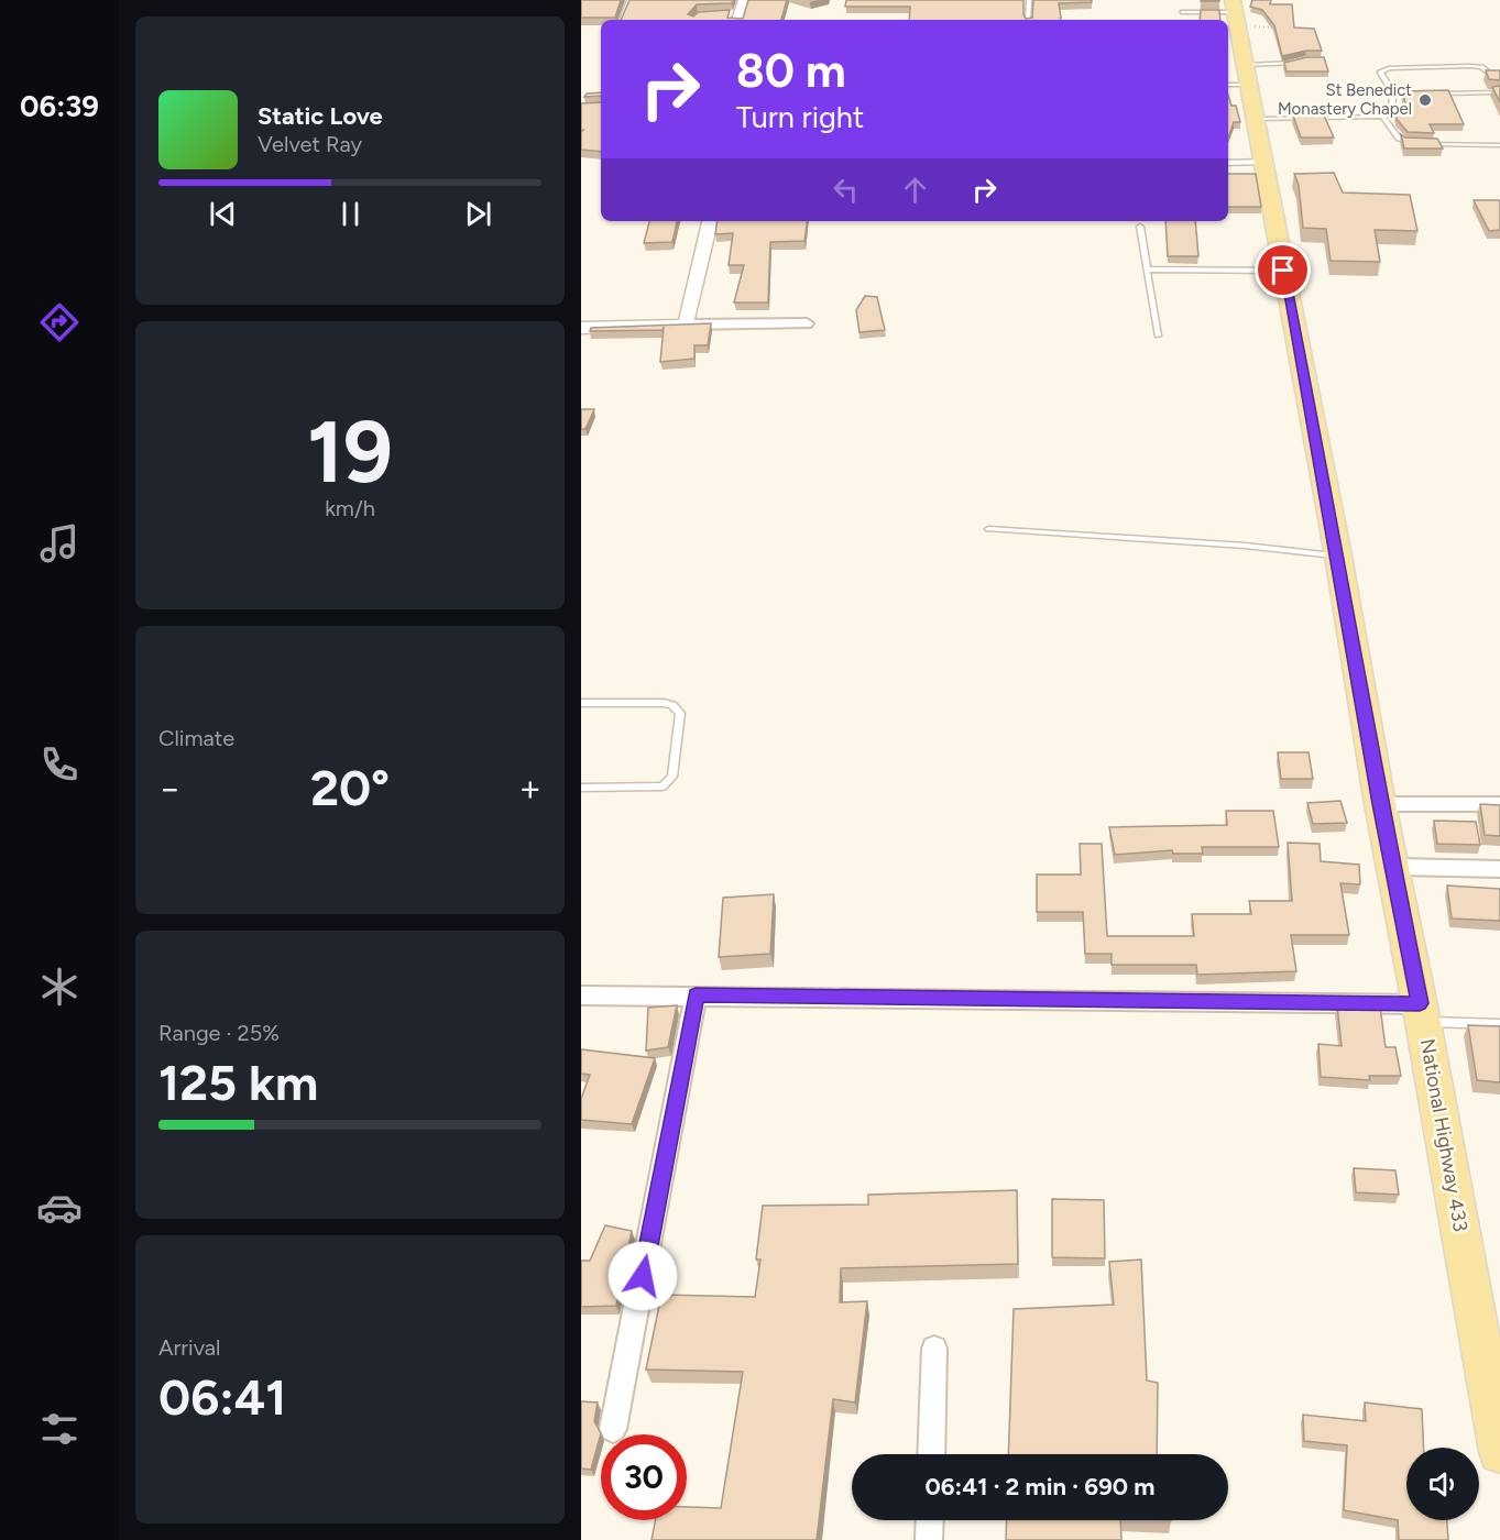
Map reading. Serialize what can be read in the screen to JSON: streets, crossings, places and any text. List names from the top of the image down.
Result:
{
  "streets": {
    "main road": ["National Highway 433"]
  },
  "places": ["St Benedict Monastery Chapel"],
  "page": {
    "tabs": "06:39",
    "turn": ["80 m", "Turn right"],
    "song": ["Static Love", "Velvet Ray"],
    "tile": [
      ["19", "km/h"],
      "Climate",
      ["Range · 25%", "125 km"],
      ["Arrival", "06:41"]
    ],
    "heat": ["−", "20°", "+"],
    "limit": "30",
    "trip": "06:41 · 2 min · 690 m"
  }
}
